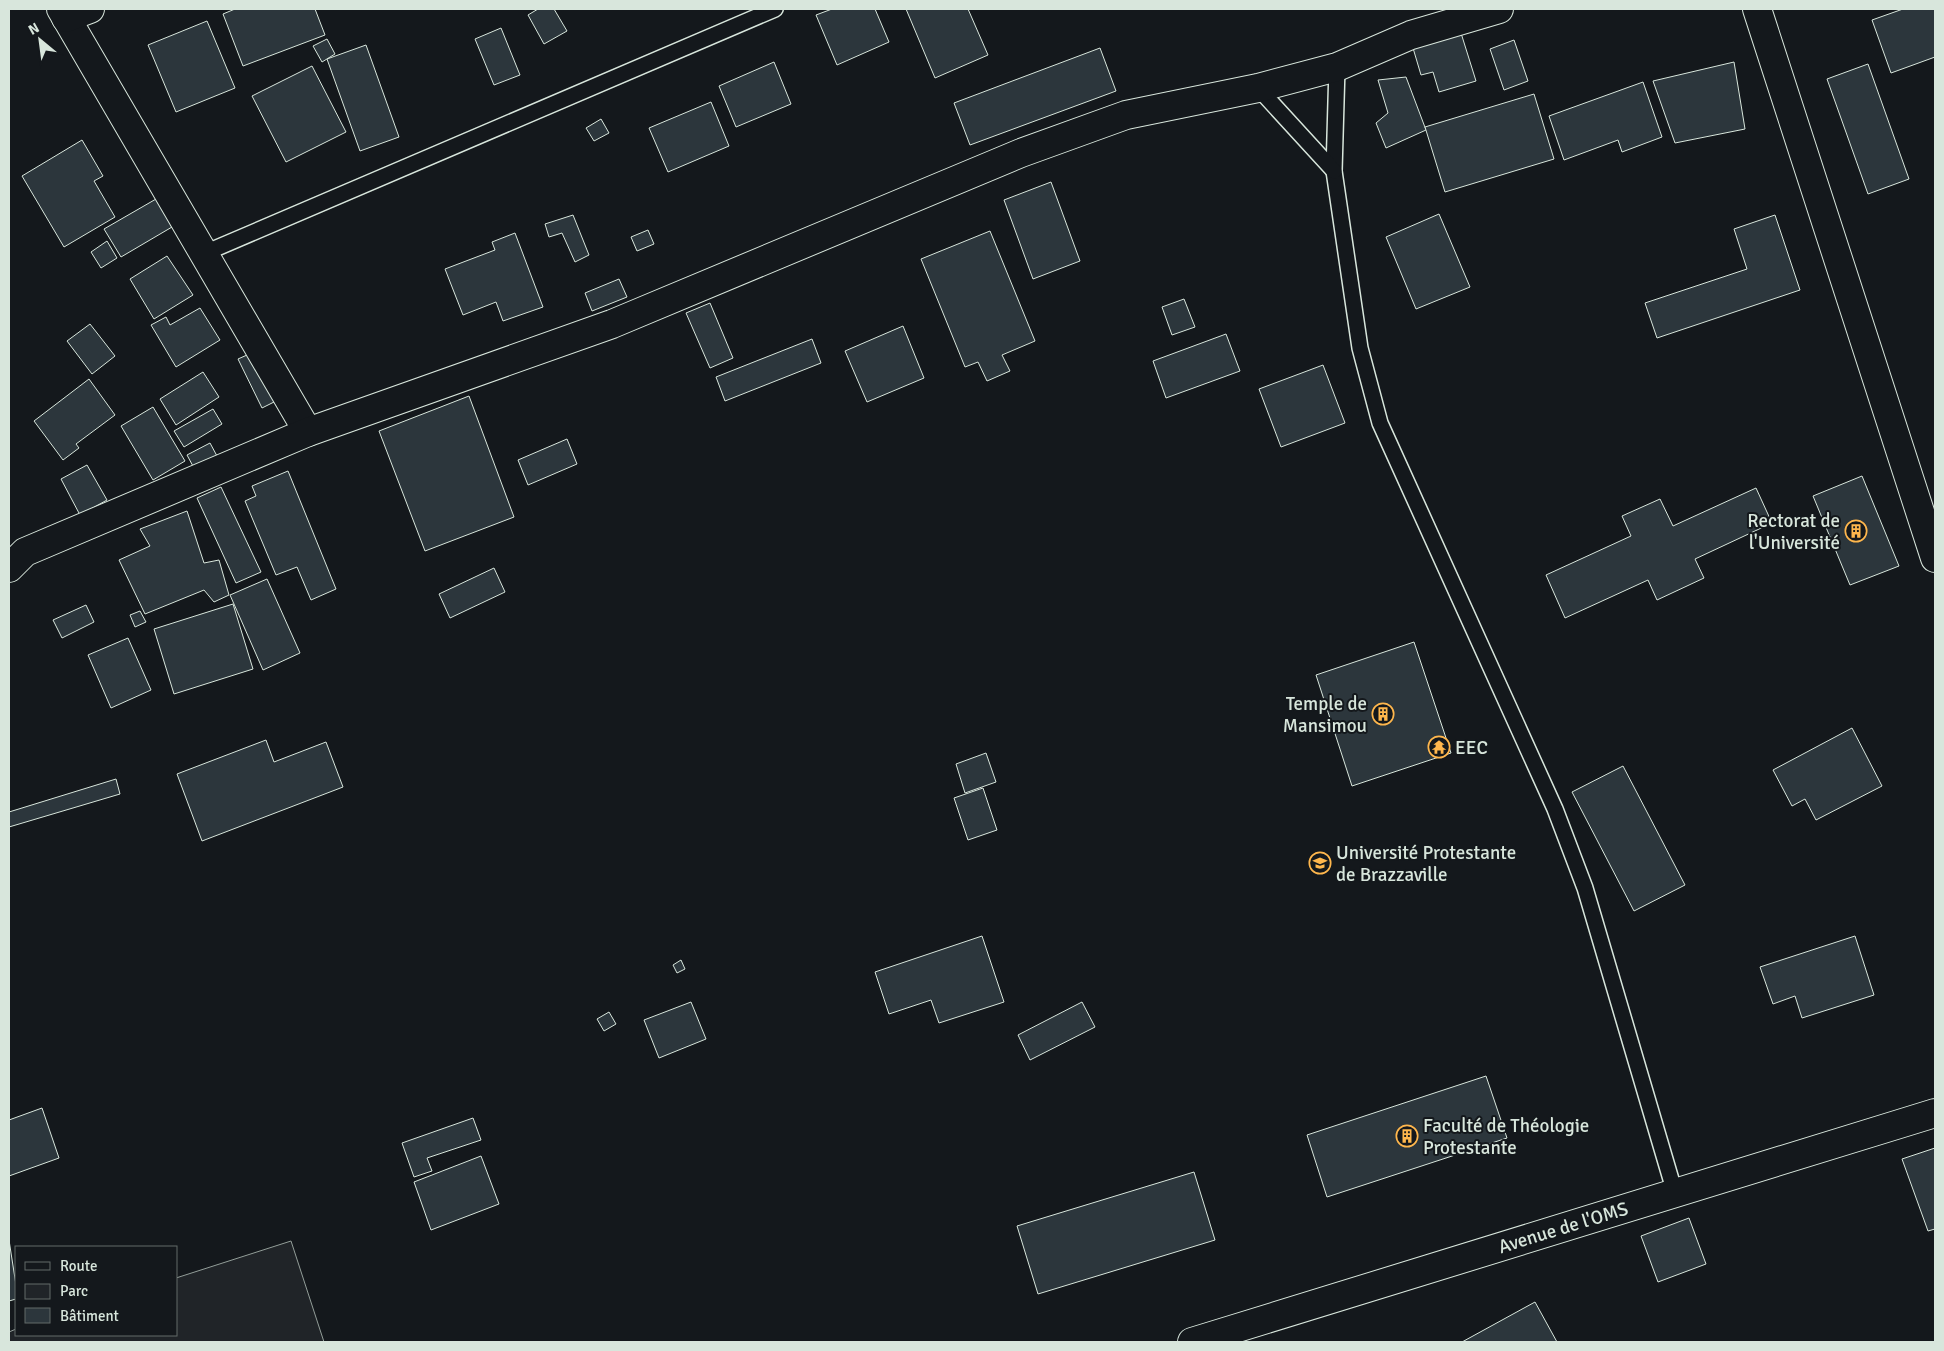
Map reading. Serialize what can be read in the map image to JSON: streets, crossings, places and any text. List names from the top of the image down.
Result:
{
  "streets": {
    "street": ["Avenue de l'OMS"]
  },
  "places": {
    "building": ["Rectorat de l'Université", "Temple de Mansimou", "Faculté de Théologie Protestante"],
    "temple": ["EEC"],
    "school or university": ["Université Protestante de Brazzaville"]
  },
  "legend": ["Route", "Parc", "Bâtiment"],
  "north": "top left"
}
